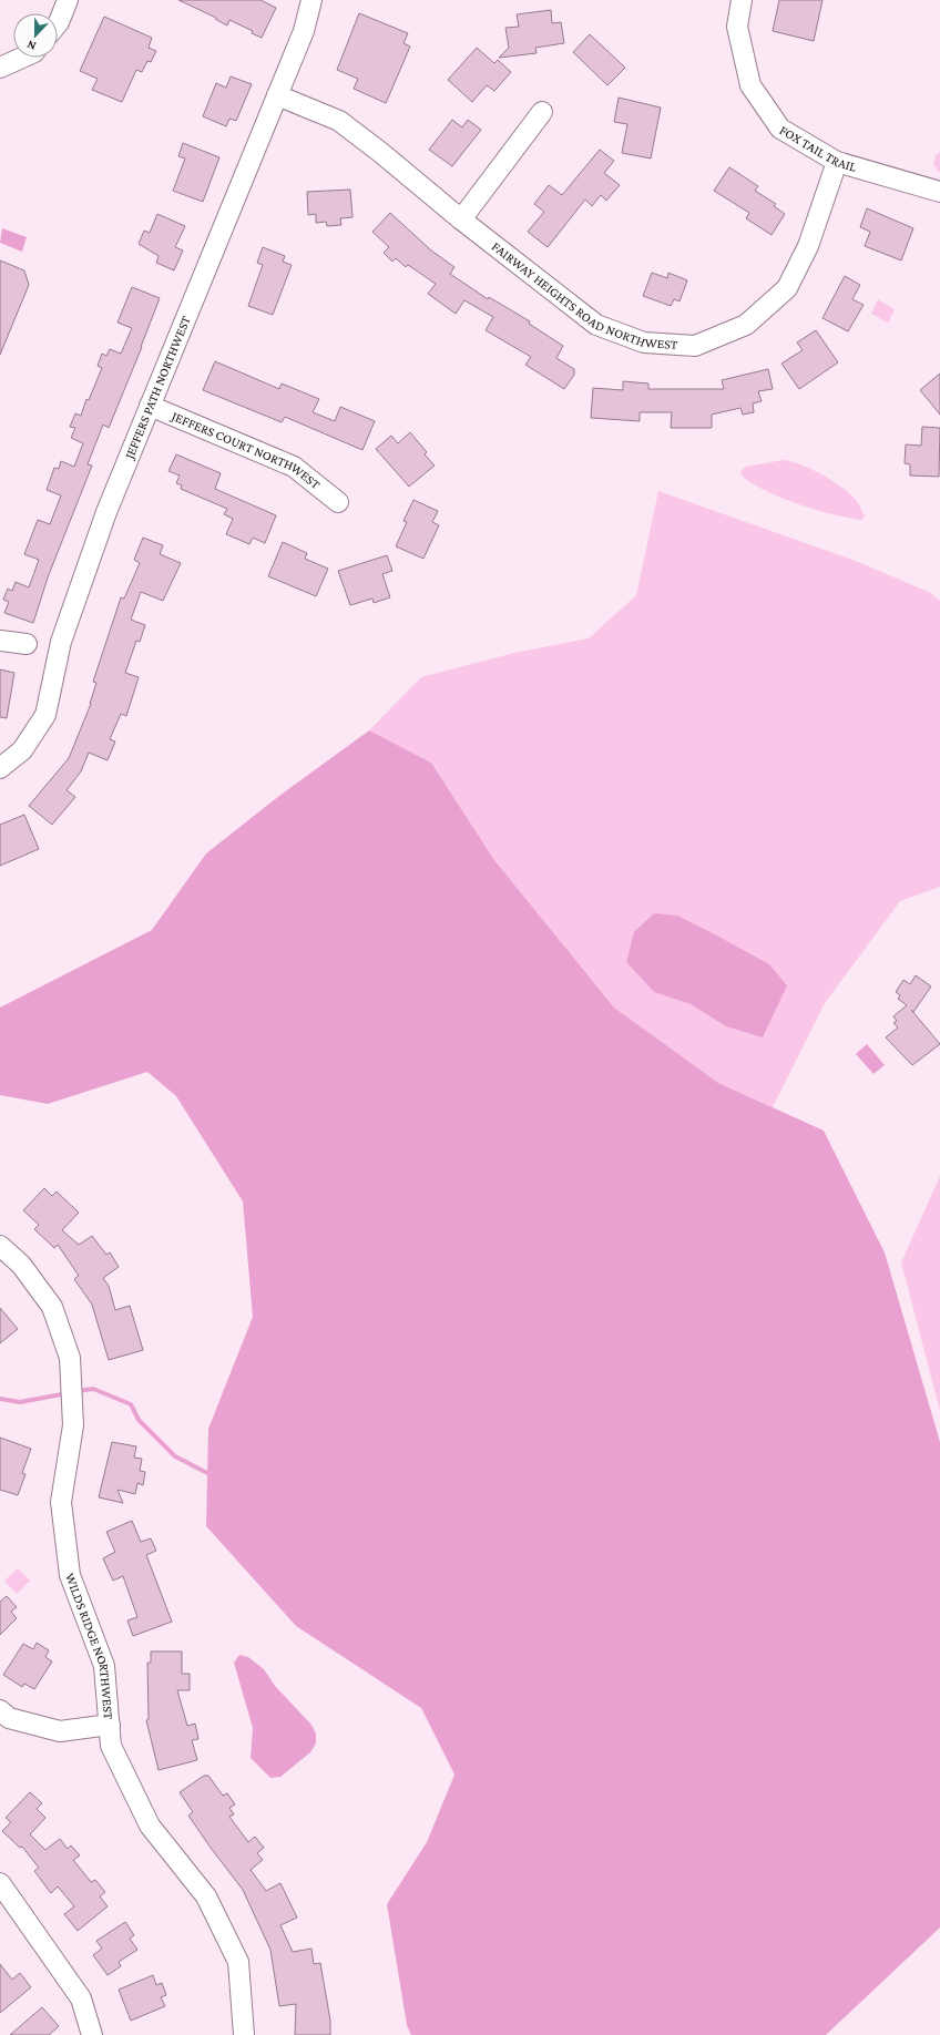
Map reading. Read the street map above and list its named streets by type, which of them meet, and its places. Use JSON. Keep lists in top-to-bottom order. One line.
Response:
{"streets":{"street":["FOX TAIL TRAIL","FAIRWAY HEIGHTS ROAD NORTHWEST","JEFFERS PATH NORTHWEST","JEFFERS COURT NORTHWEST","WILDS RIDGE NORTHWEST"]},"crossings":[["FOX TAIL TRAIL","FAIRWAY HEIGHTS ROAD NORTHWEST"],["FAIRWAY HEIGHTS ROAD NORTHWEST","JEFFERS PATH NORTHWEST"],["JEFFERS PATH NORTHWEST","JEFFERS COURT NORTHWEST"]],"north":"bottom"}
